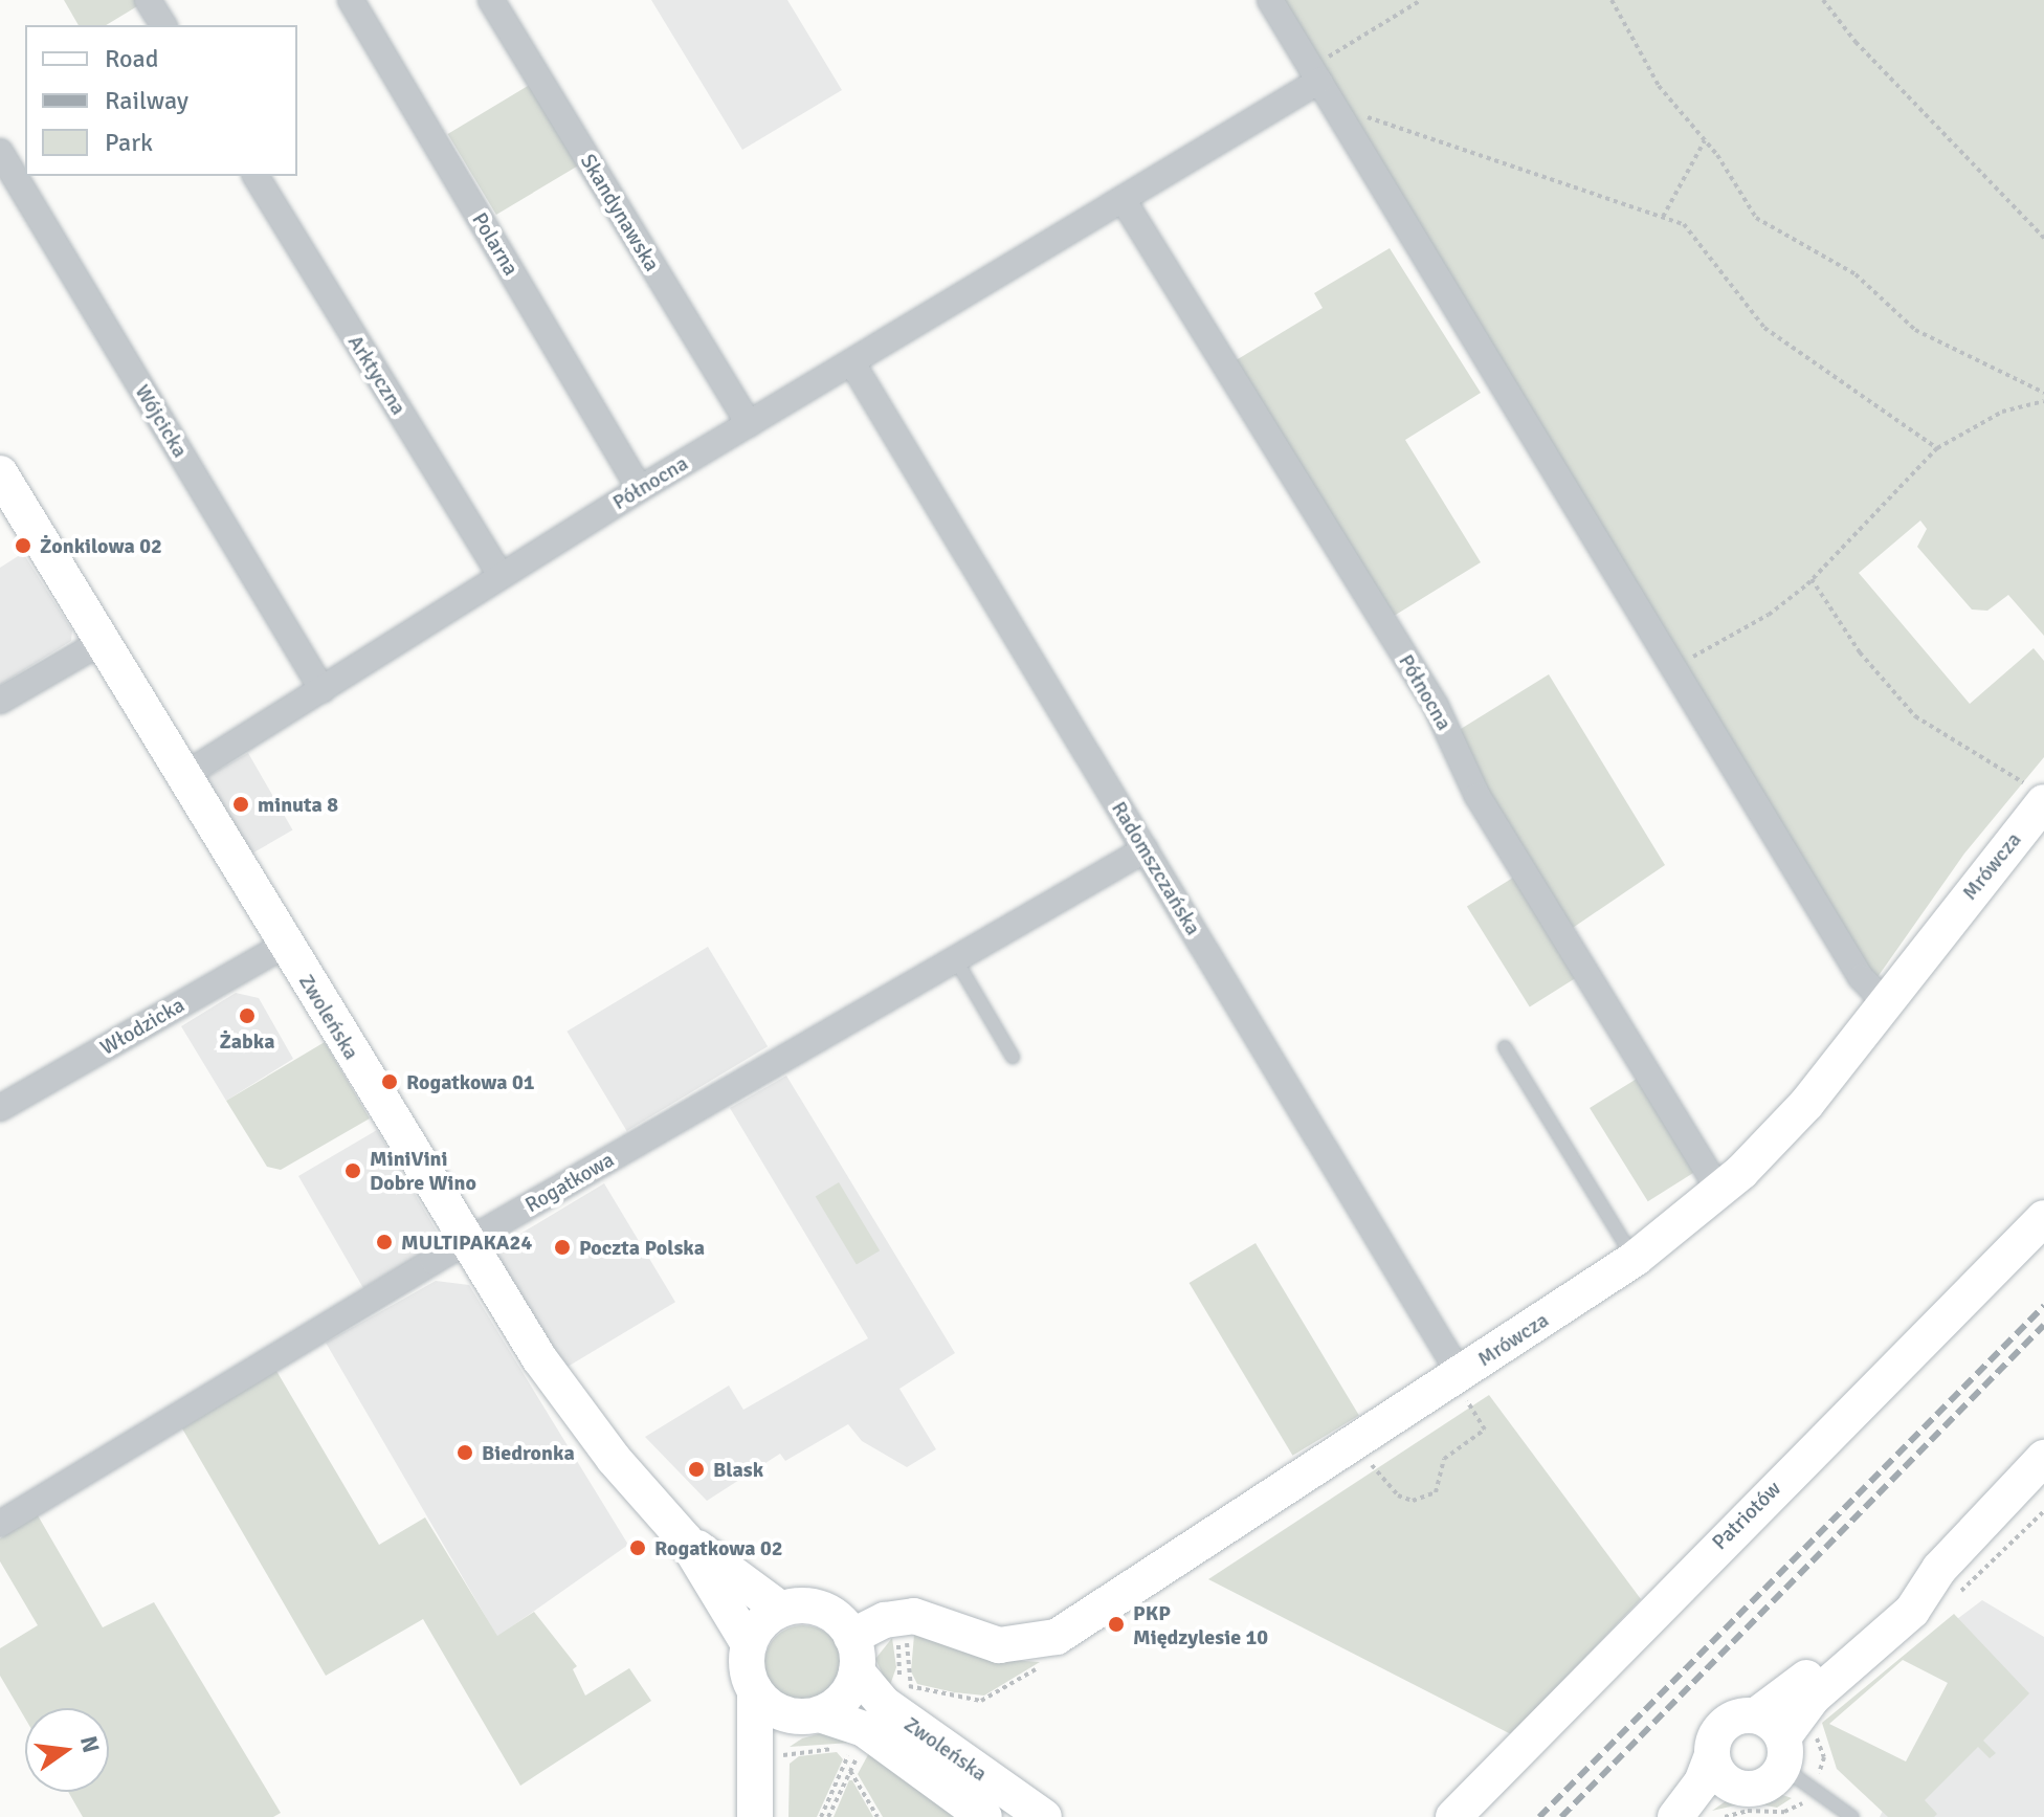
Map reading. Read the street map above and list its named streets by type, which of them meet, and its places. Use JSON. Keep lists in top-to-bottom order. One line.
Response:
{"streets":{"street":["Skandynawska","Polarna","Arktyczna","Wójcicka","Północna","Mrówcza","Radomszczańska","Zwoleńska","Włodzicka","Rogatkowa","Patriotów"]},"crossings":[["Skandynawska","Północna"],["Polarna","Północna"],["Arktyczna","Północna"],["Wójcicka","Północna"],["Północna","Mrówcza"],["Północna","Radomszczańska"],["Północna","Zwoleńska"],["Mrówcza","Radomszczańska"],["Mrówcza","Zwoleńska"],["Radomszczańska","Rogatkowa"],["Zwoleńska","Włodzicka"],["Zwoleńska","Rogatkowa"]],"places":["Żonkilowa 02","minuta 8","Żabka","Rogatkowa 01","MiniVini Dobre Wino","MULTIPAKA24","Poczta Polska","Biedronka","Blask","Rogatkowa 02","PKP Międzylesie 10"],"legend":["Road","Railway","Park"],"north":"right"}
